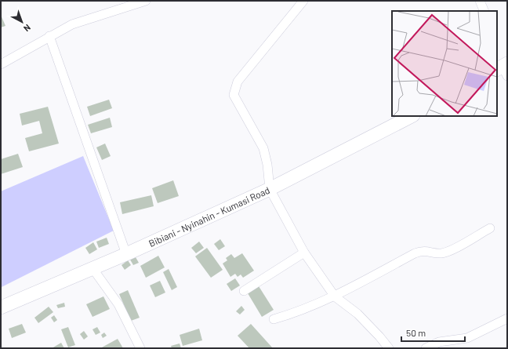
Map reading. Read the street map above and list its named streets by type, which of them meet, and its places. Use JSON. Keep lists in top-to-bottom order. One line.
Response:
{"streets":{"main road":["Bibiani - Nyinahin - Kumasi Road"]},"scale_bar":"50 m","north":"bottom right"}
